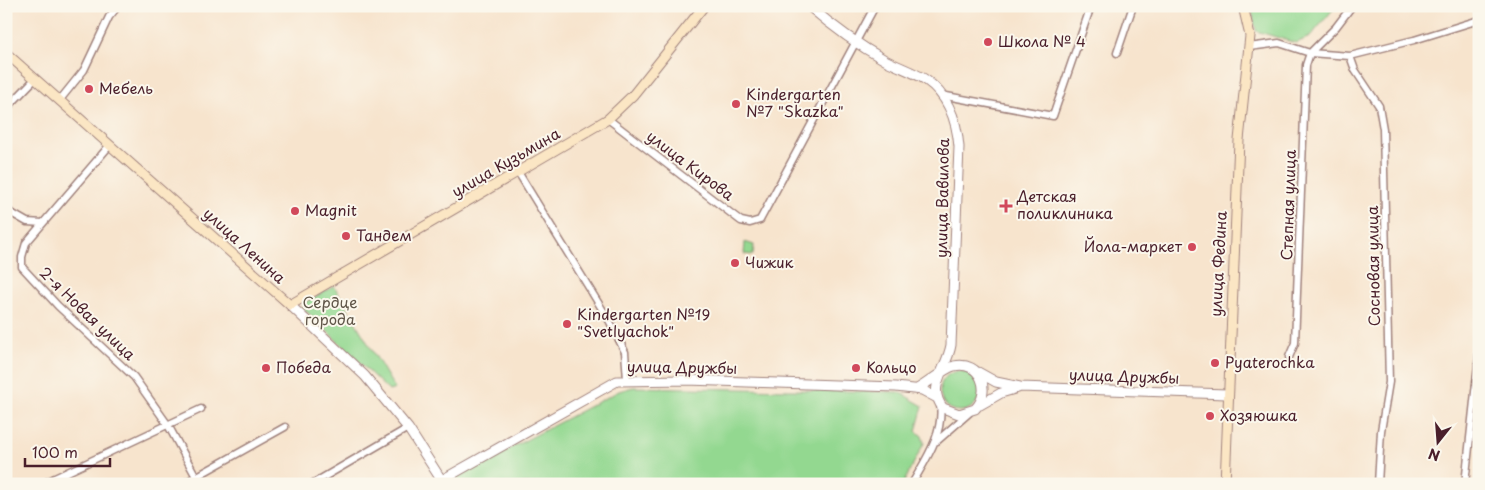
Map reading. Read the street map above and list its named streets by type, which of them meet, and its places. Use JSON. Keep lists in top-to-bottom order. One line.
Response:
{"streets":{"main road":["улица Кузьмина","улица Ленина","улица Федина"],"street":["улица Кирова","улица Вавилова","Степная улица","Сосновая улица","2-я Новая улица","улица Дружбы"]},"crossings":[["улица Кузьмина","улица Кирова"],["улица Кузьмина","улица Ленина"],["улица Кирова","улица Вавилова"],["улица Ленина","2-я Новая улица"],["улица Ленина","улица Дружбы"],["улица Федина","улица Дружбы"]],"parks":["Сердце города"],"places":{"other":["Школа № 4","Мебель","Kindergarten №7 \"Skazka\"","Magnit","Тандем","Йола-маркет","Чижик","Kindergarten №19 \"Svetlyachok\"","Pyaterochka","Победа","Кольцо","Хозяюшка"],"health":["Детская поликлиника"]},"scale_bar":"100 m","north":"bottom"}
